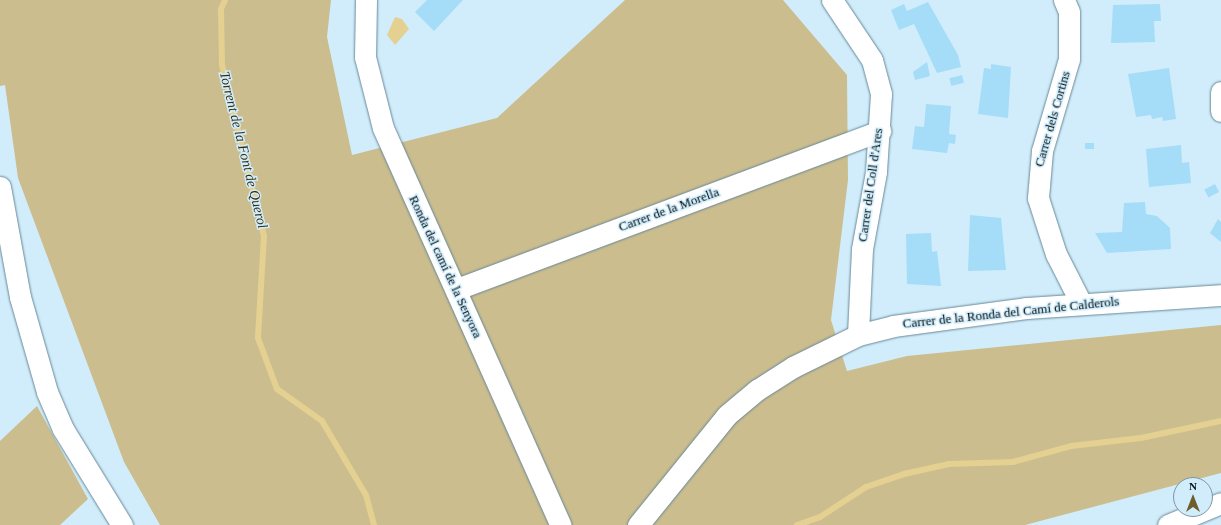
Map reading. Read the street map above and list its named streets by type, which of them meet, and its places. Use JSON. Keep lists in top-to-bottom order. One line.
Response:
{"streets":{"street":["Carrer dels Cortins","Carrer del Coll d'Ares","Carrer de la Morella","Ronda del camí de la Senyora","Carrer de la Ronda del Camí de Calderols"]},"crossings":[["Carrer dels Cortins","Carrer de la Ronda del Camí de Calderols"],["Carrer del Coll d'Ares","Carrer de la Morella"],["Carrer del Coll d'Ares","Carrer de la Ronda del Camí de Calderols"],["Carrer de la Morella","Ronda del camí de la Senyora"]],"water":["Torrent de la Font de Querol"],"north":"top"}
